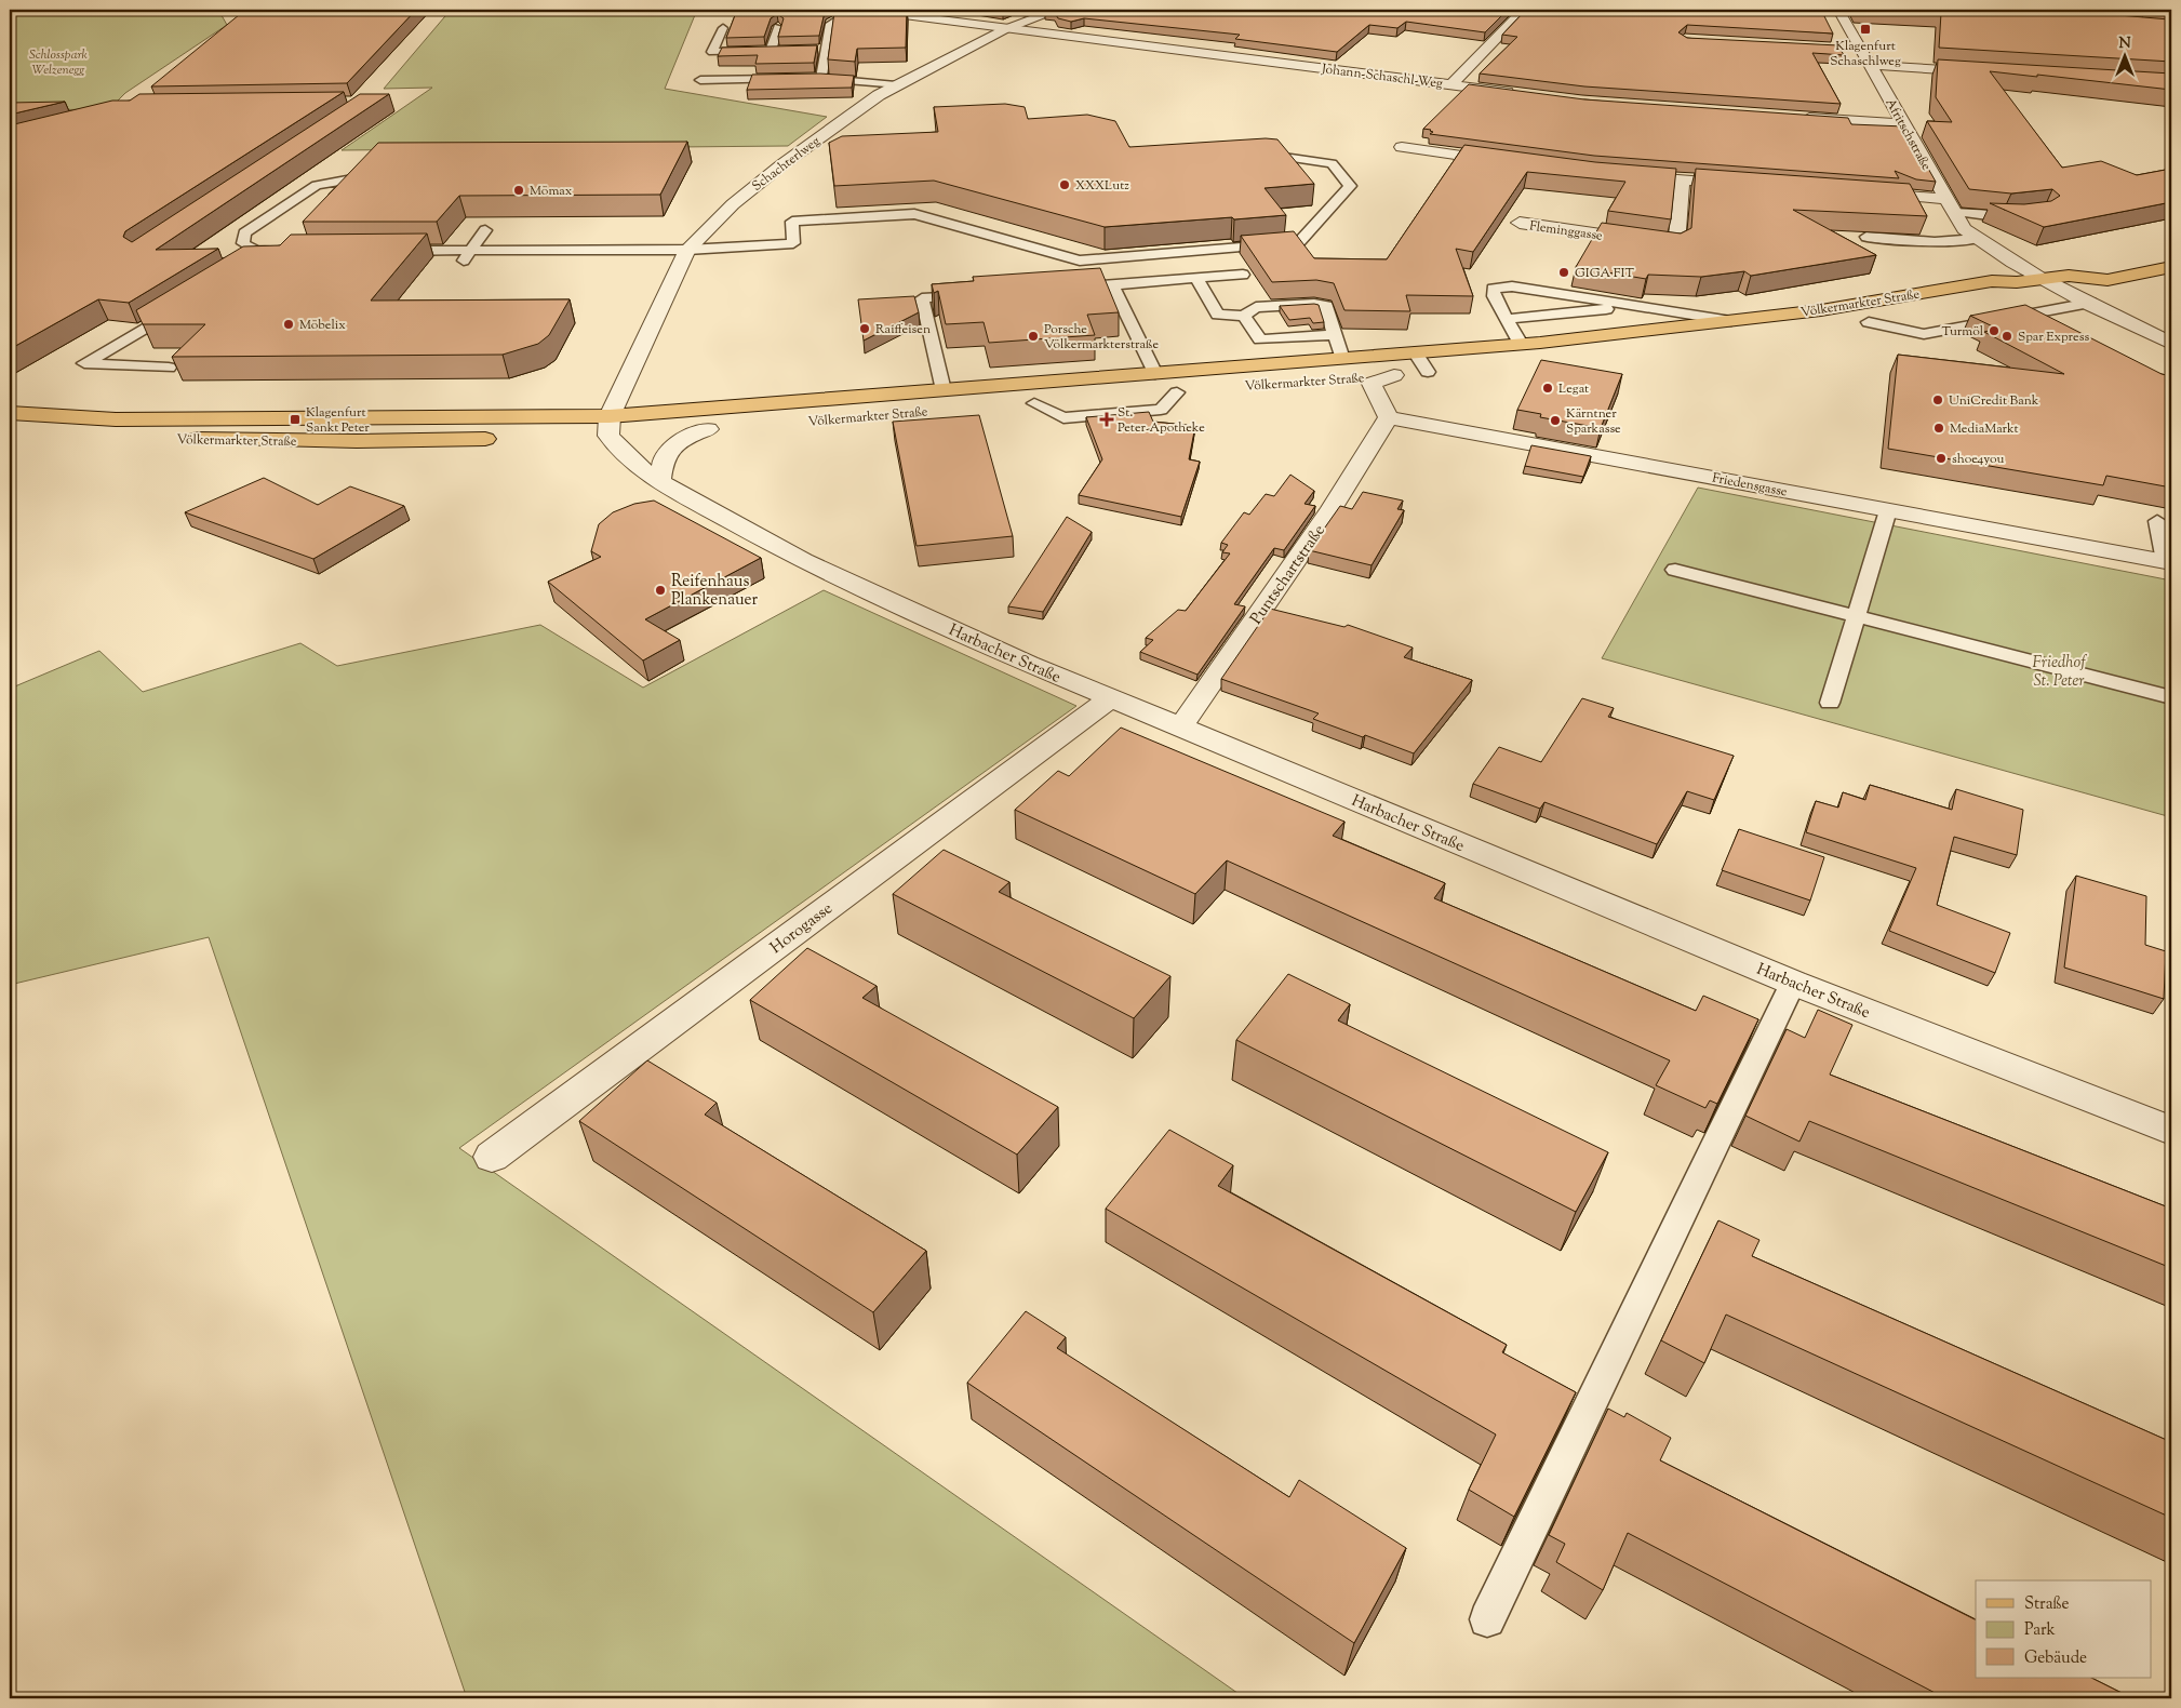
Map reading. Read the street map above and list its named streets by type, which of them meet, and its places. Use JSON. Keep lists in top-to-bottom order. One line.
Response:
{"streets":{"main road":["Völkermarkter Straße"],"street":["Johann-Schaschl-Weg","Afritschstraße","Schachterlweg","Fleminggasse","Friedensgasse","Puntschartstraße","Harbacher Straße","Horogasse"]},"crossings":[["Johann-Schaschl-Weg","Schachterlweg"],["Afritschstraße","Völkermarkter Straße"],["Schachterlweg","Völkermarkter Straße"],["Schachterlweg","Harbacher Straße"],["Völkermarkter Straße","Harbacher Straße"],["Friedensgasse","Puntschartstraße"],["Puntschartstraße","Harbacher Straße"],["Harbacher Straße","Horogasse"]],"parks":["Schlosspark Welzenegg","Friedhof St. Peter"],"places":{"transit":["Klagenfurt Schaschlweg","Klagenfurt Sankt Peter"],"other":["XXXLutz","Mömax","GIGA FIT","Möbelix","Raiffeisen","Turmöl","Porsche Völkermarkterstraße","Spar Express","Legat","UniCredit Bank","Kärntner Sparkasse","MediaMarkt","shoe4you","Reifenhaus Plankenauer"],"health":["St. Peter-Apotheke"]},"legend":["Straße","Park","Gebäude"],"north":"top"}
